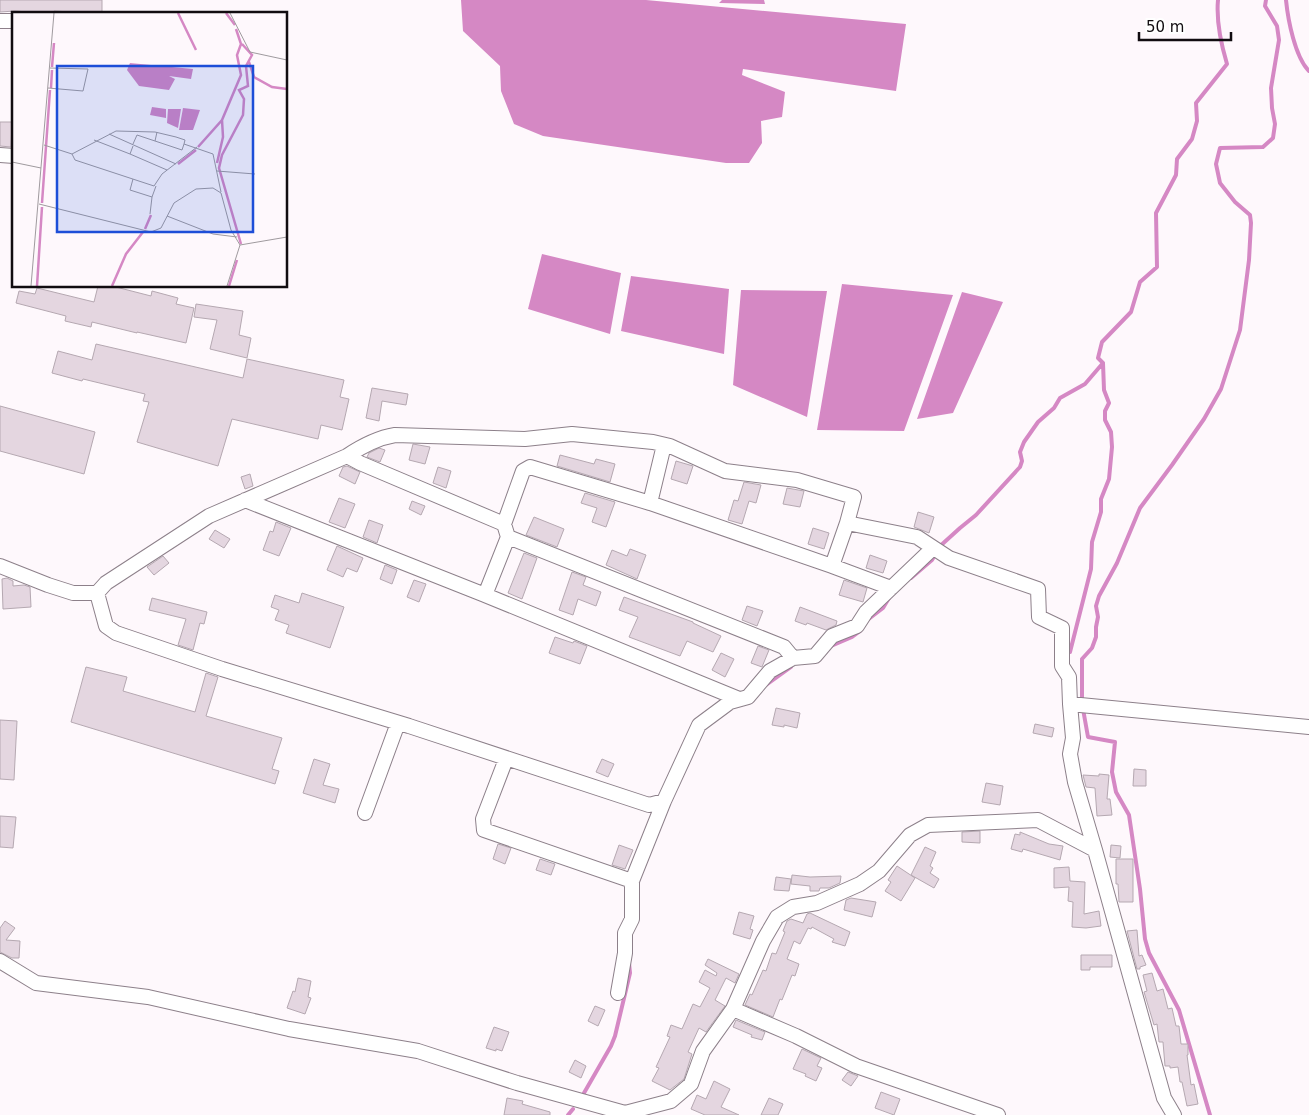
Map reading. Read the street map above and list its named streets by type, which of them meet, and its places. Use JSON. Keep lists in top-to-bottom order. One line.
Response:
{"scale_bar":"50 m"}
